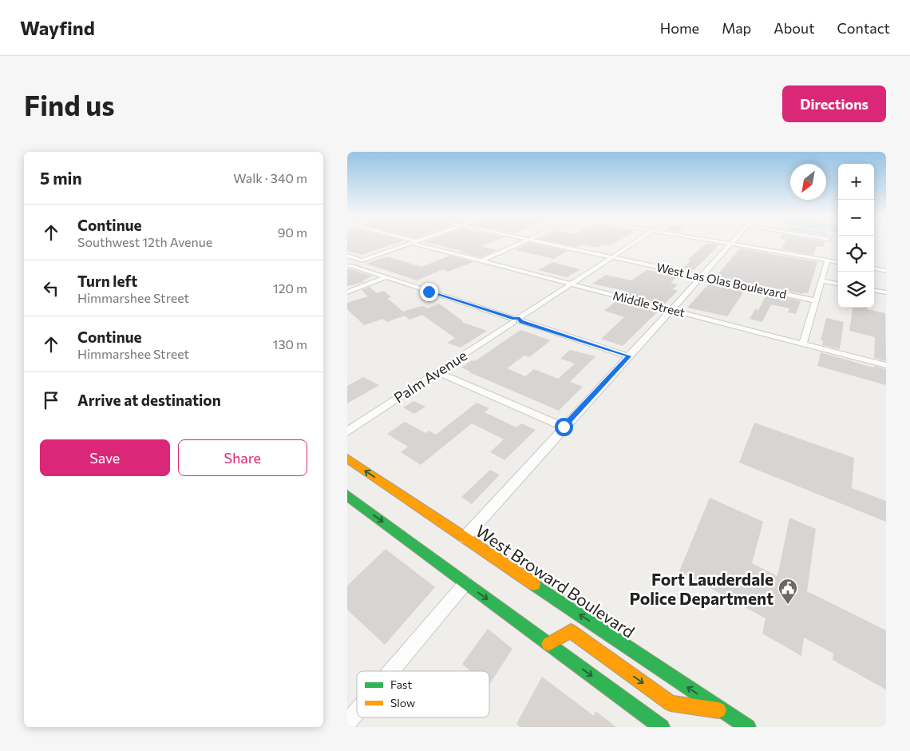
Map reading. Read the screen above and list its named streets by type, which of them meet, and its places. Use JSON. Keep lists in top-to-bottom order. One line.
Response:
{"streets":{"main road":["West Broward Boulevard"],"street":["West Las Olas Boulevard","Middle Street","Palm Avenue"]},"crossings":[["West Las Olas Boulevard","Palm Avenue"],["Middle Street","Palm Avenue"]],"places":{"public building":["Fort Lauderdale Police Department"]},"legend":["Fast","Slow"],"north":"bottom left","page":{"header":"Wayfind","nav":["Home","Map","About","Contact"],"buttons":["Directions",["Save","Share"]],"title":"Find us","heading":["5 min","Walk · 340 m"],"map_buttons":["+","−"],"list":[["Continue","Southwest 12th Avenue","90 m"],["Turn left","Himmarshee Street","120 m"],["Continue","Himmarshee Street","130 m"],"Arrive at destination"]}}
